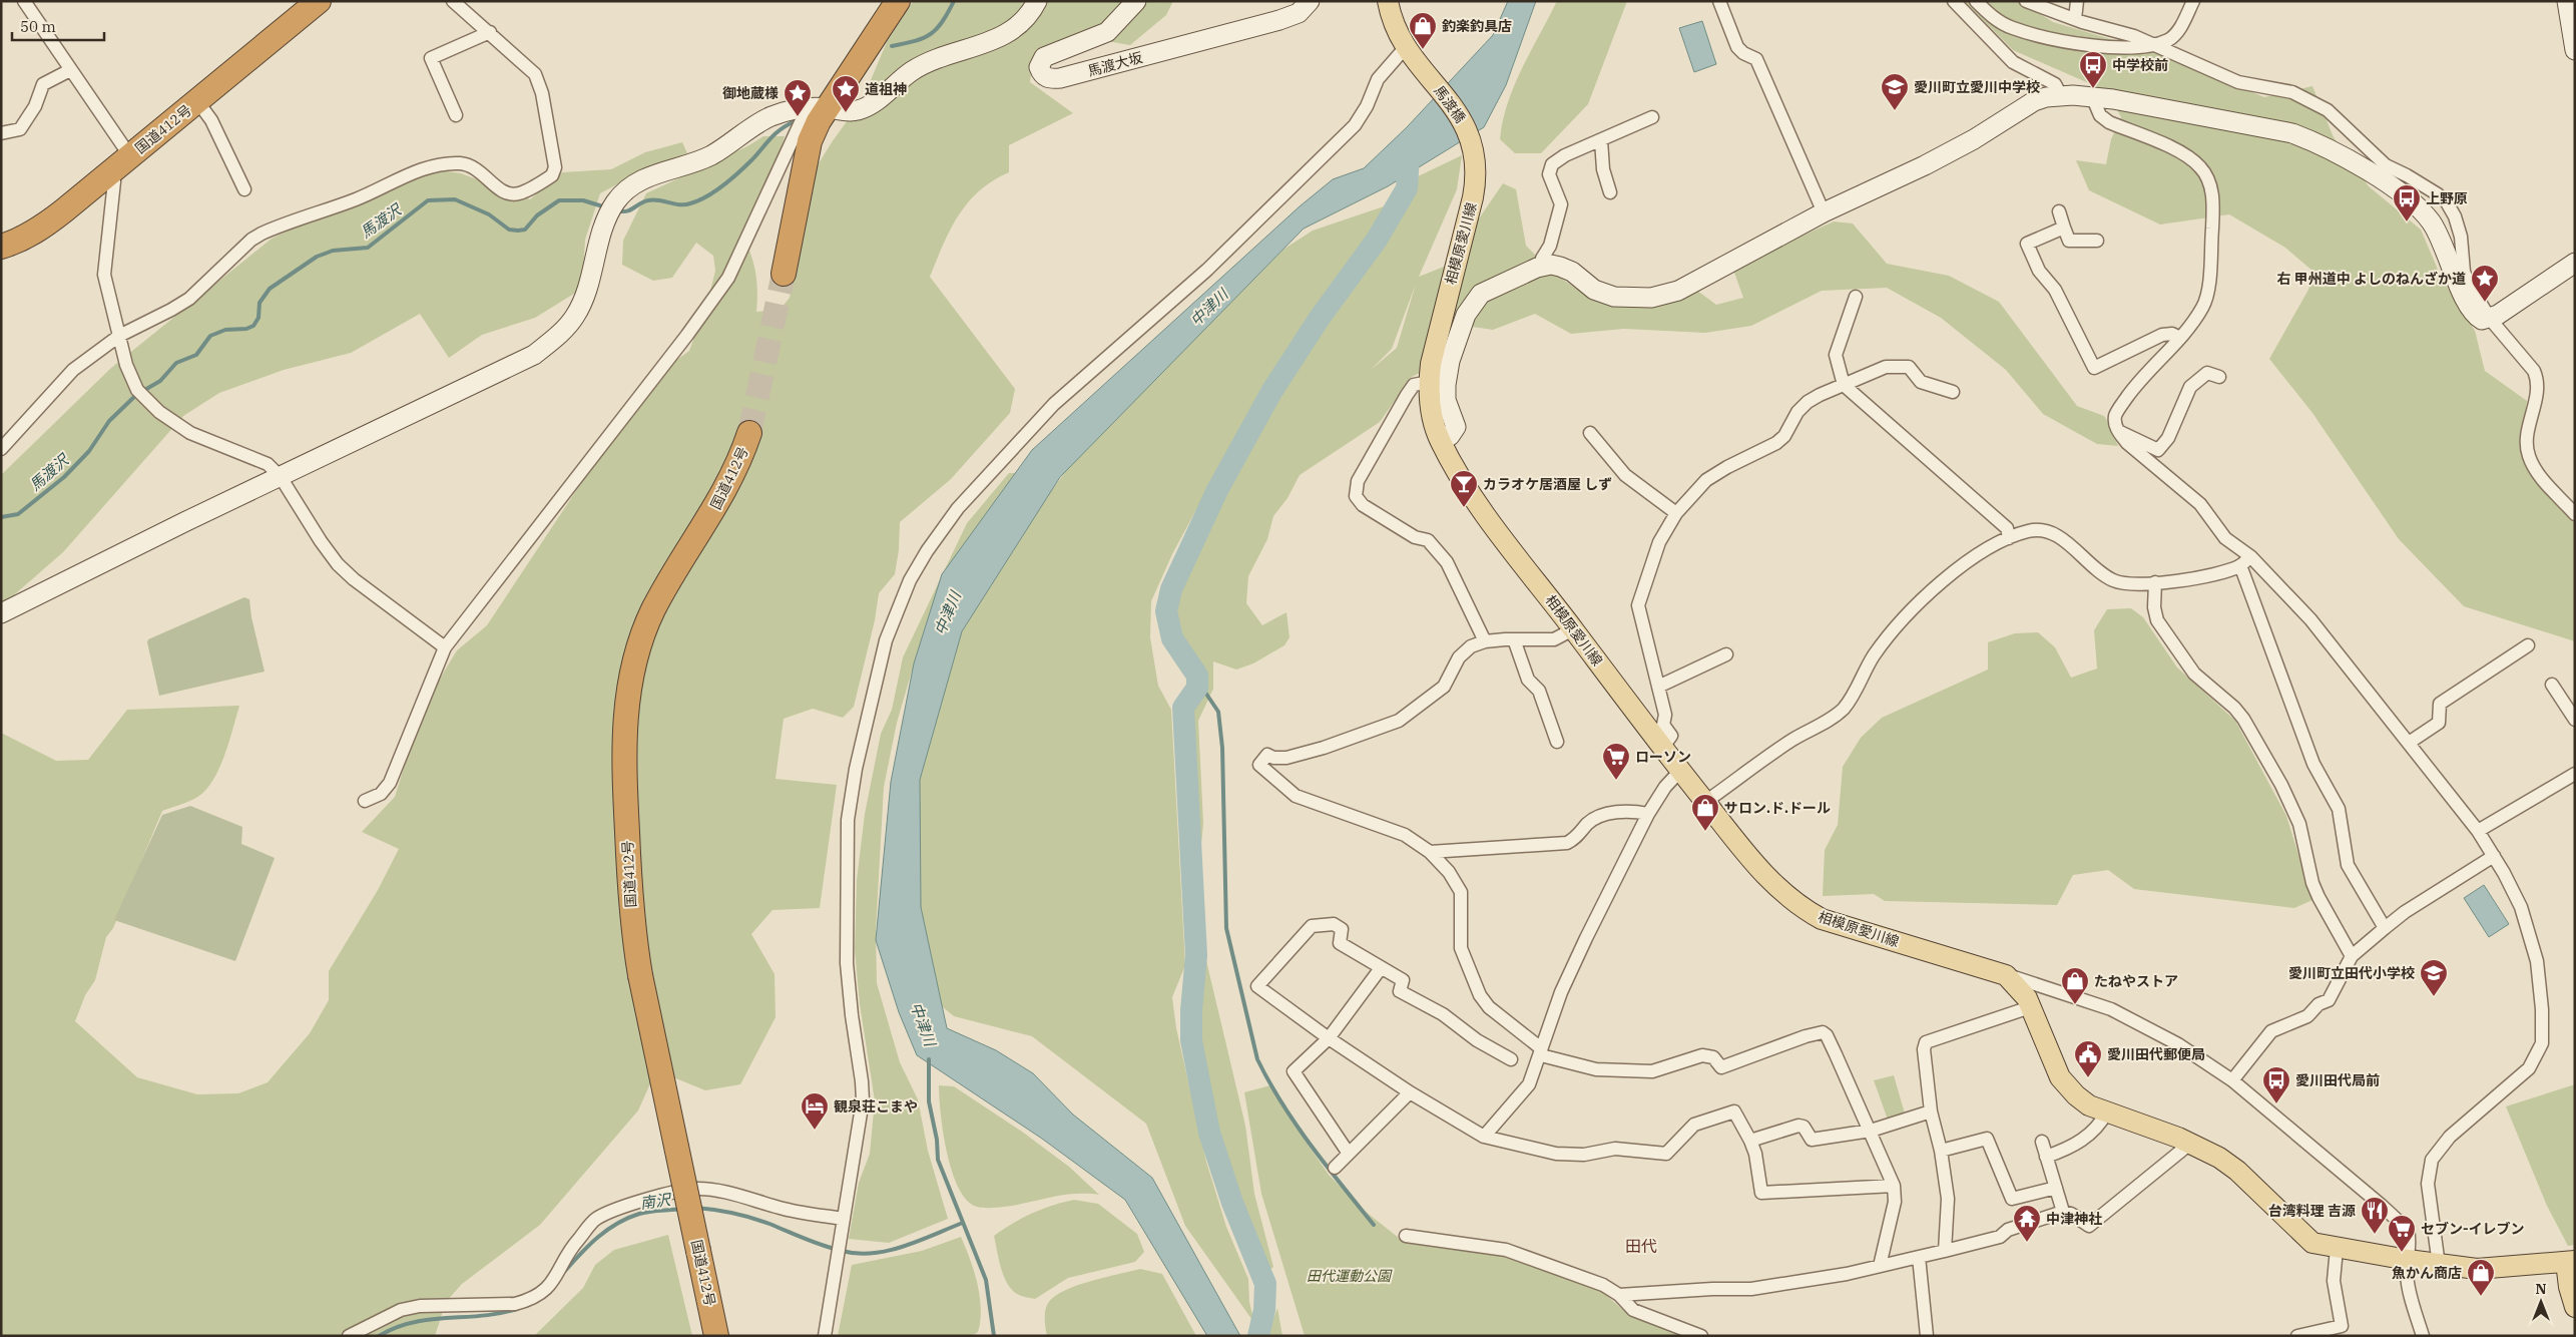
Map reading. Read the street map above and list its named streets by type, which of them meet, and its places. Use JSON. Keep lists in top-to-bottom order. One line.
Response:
{"streets":{"highway":["国道412号"],"main road":["馬渡橋","相模原愛川線"],"street":["馬渡大坂"]},"crossings":[["馬渡橋","相模原愛川線"]],"districts":["田代"],"water":["馬渡沢","中津川","南沢"],"parks":["田代運動公園"],"places":{"shop":["釣楽釣具店","サロン.ド.ドール","たねやストア","魚かん商店"],"bus stop":["中学校前","上野原","愛川田代局前"],"school or university":["愛川町立愛川中学校","愛川町立田代小学校"],"place":["道祖神","御地蔵様","右 甲州道中 よしのねんざか道"],"bar":["カラオケ居酒屋 しず"],"supermarket":["ローソン","セブン-イレブン"],"public building":["愛川田代郵便局"],"hotel":["観泉荘こまや"],"restaurant":["台湾料理 吉源"],"temple":["中津神社"]},"scale_bar":"50 m","north":"top"}
